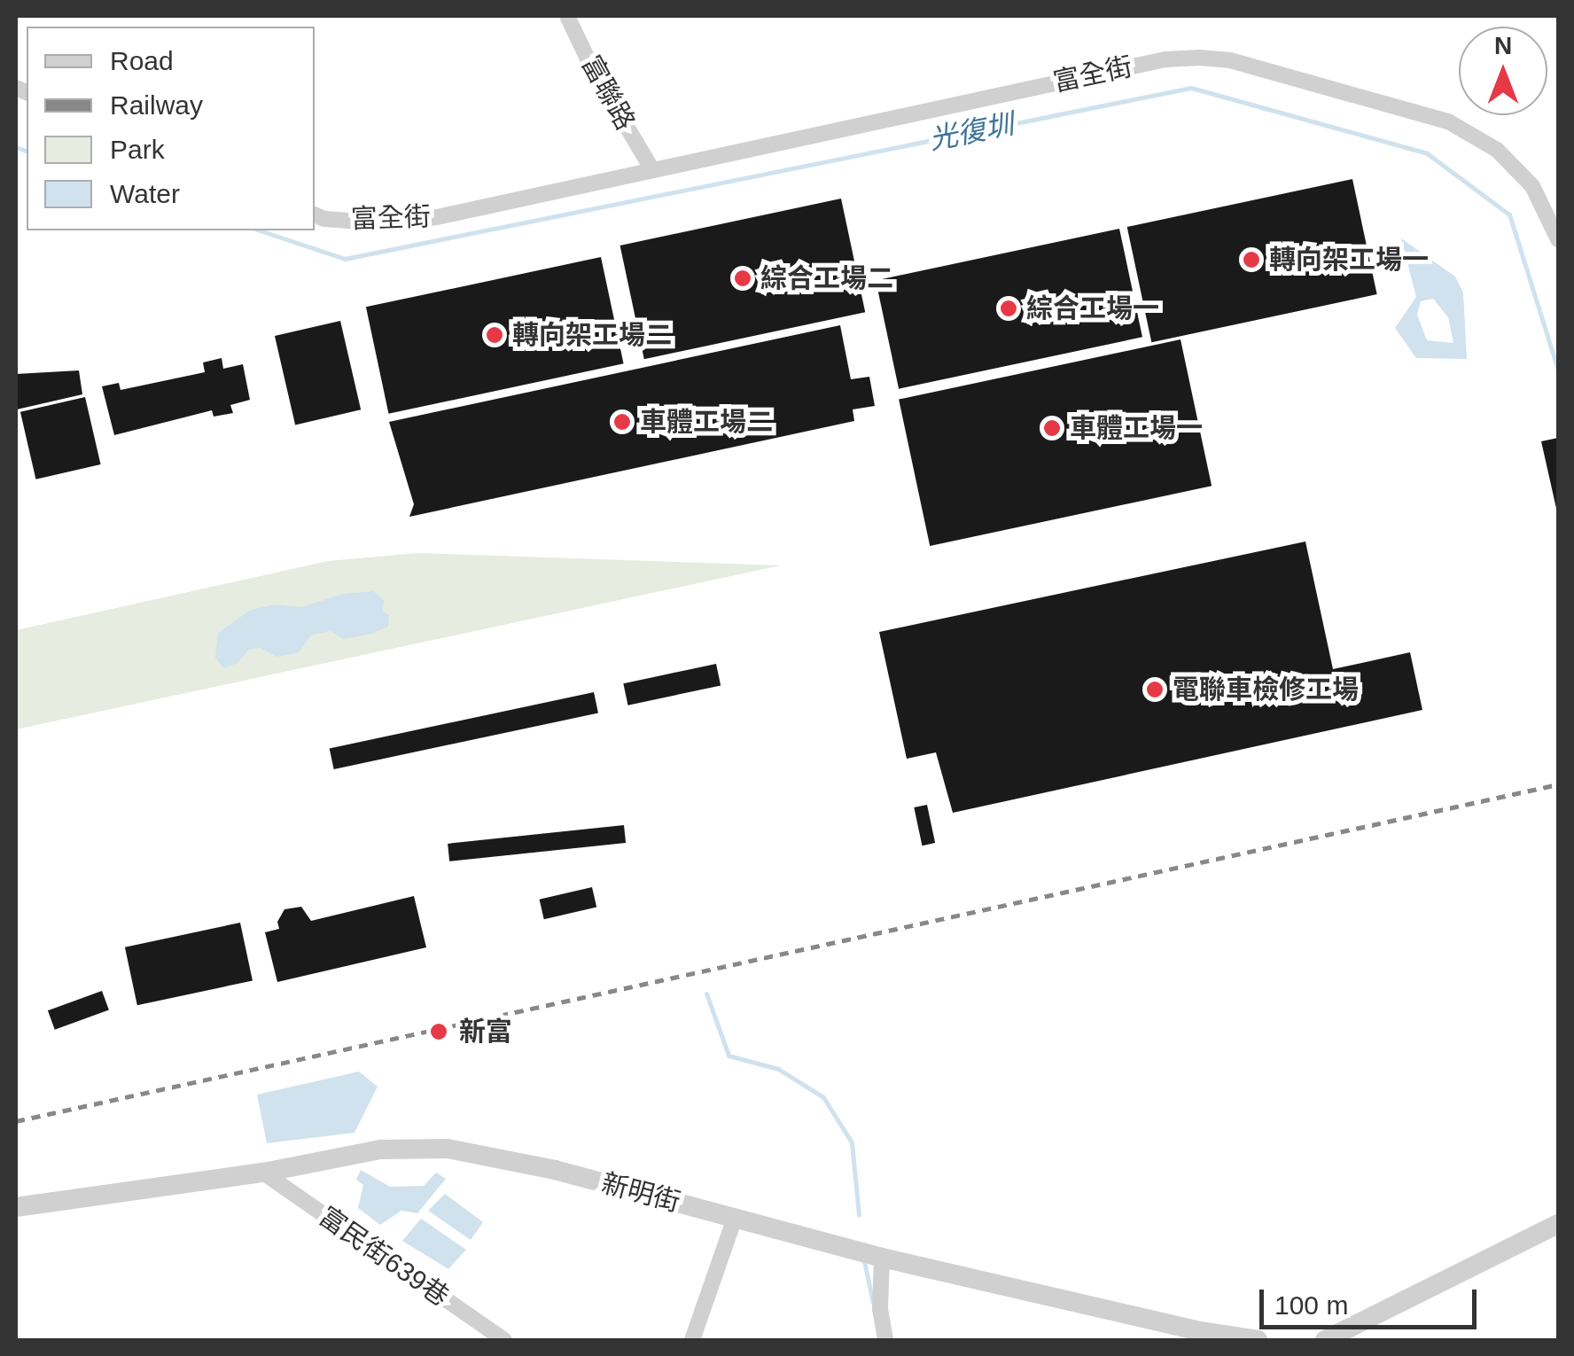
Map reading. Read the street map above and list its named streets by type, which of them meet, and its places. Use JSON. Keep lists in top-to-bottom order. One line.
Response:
{"streets":{"street":["富全街","富聯路","新明街","富民街639巷"]},"crossings":[["富全街","富聯路"],["新明街","富民街639巷"]],"water":["光復圳"],"places":["轉向架工場一","綜合工場二","綜合工場一","轉向架工場二","車體工場二","車體工場一","電聯車檢修工場","新富"],"legend":["Road","Railway","Park","Water"],"scale_bar":"100 m","north":"top"}
